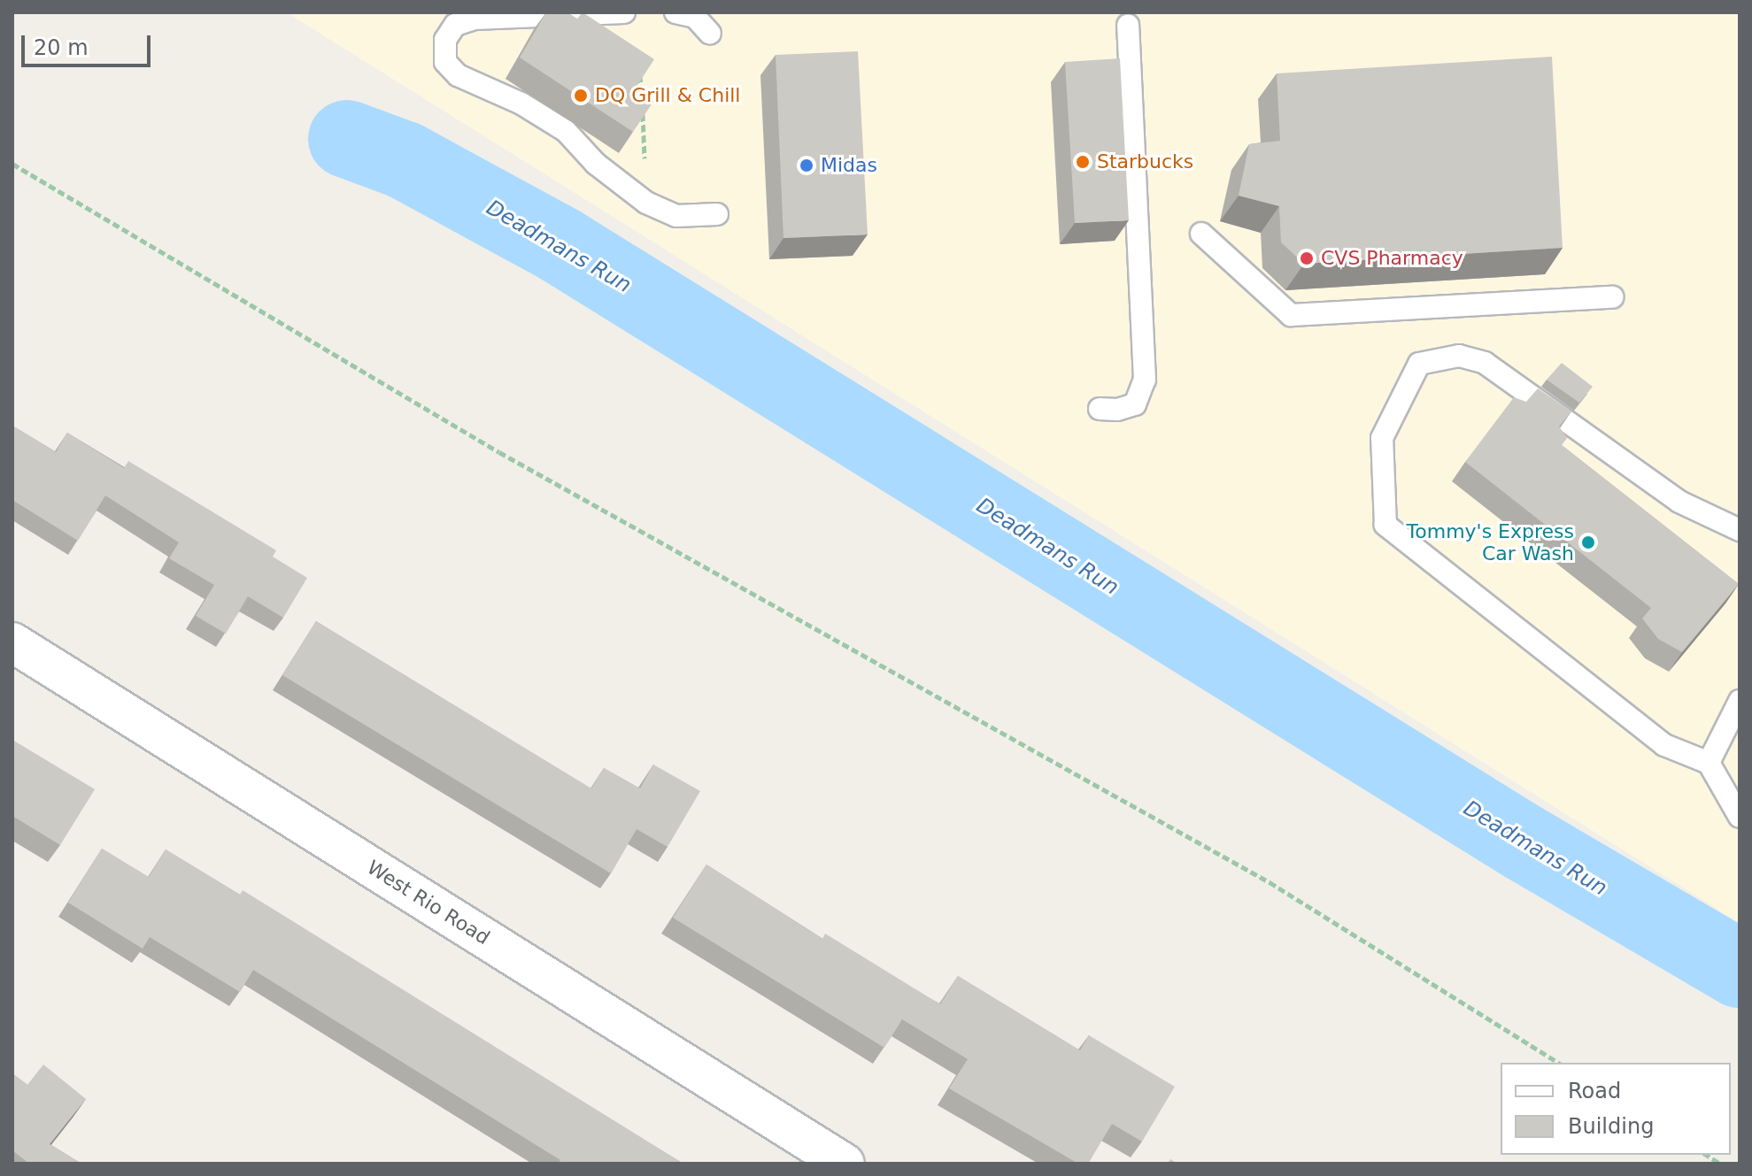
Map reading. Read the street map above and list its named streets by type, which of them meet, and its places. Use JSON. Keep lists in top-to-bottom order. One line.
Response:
{"streets":{"street":["West Rio Road"]},"water":["Deadmans Run"],"places":["DQ Grill & Chill","Starbucks","Midas","CVS Pharmacy","Tommy's Express Car Wash"],"legend":["Road","Building"],"scale_bar":"20 m"}
